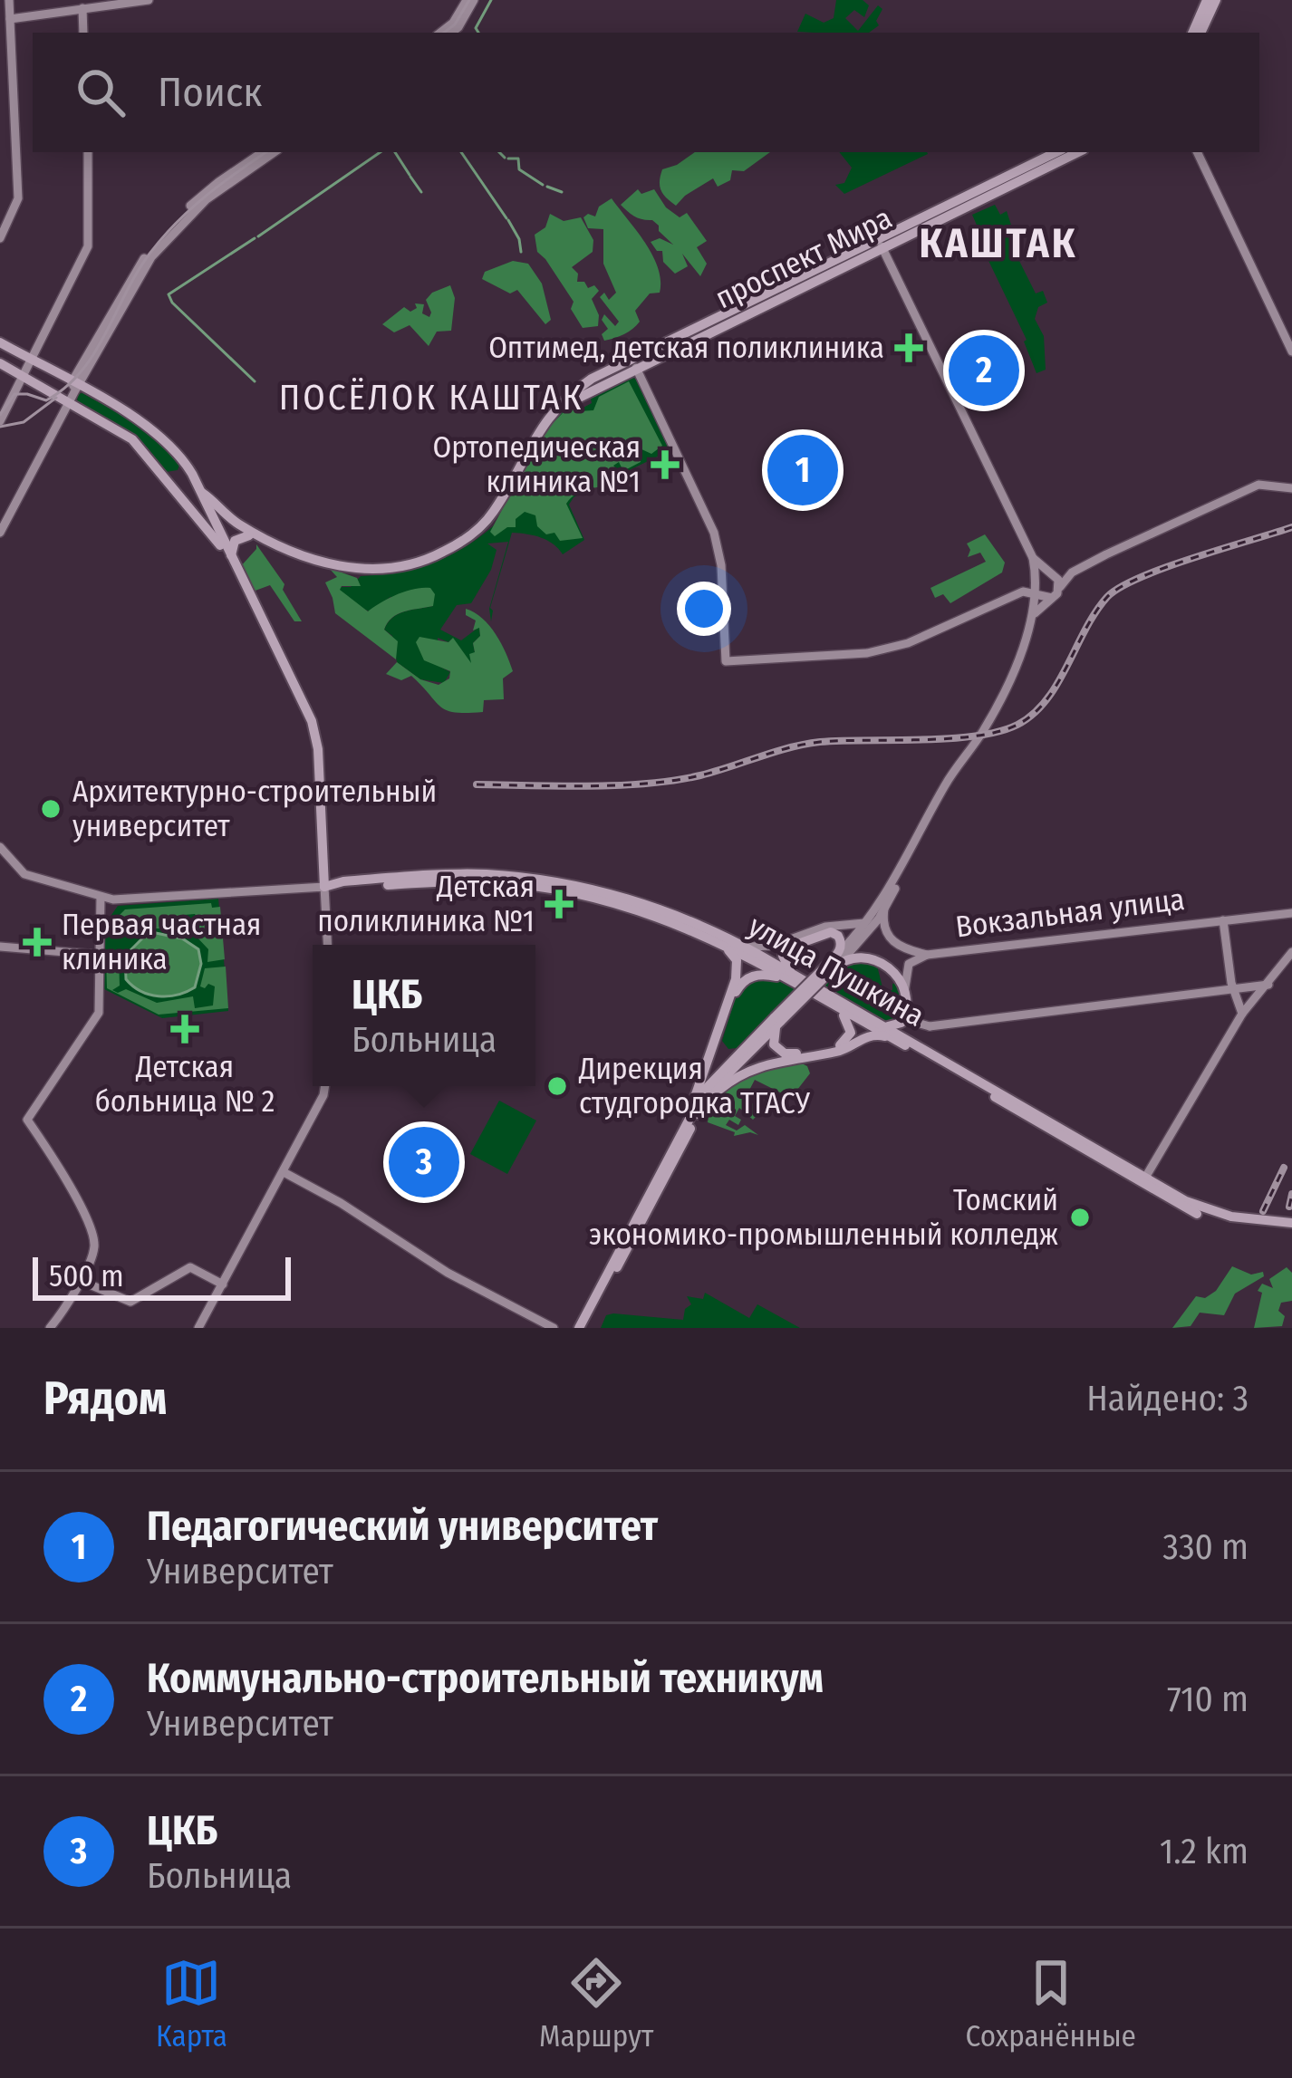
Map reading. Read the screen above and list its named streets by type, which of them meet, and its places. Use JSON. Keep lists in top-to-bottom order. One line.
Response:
{"streets":{"main road":["проспект Мира","Вокзальная улица","улица Пушкина"]},"districts":["КАШТАК","ПОСЁЛОК КАШТАК"],"places":{"health":["Оптимед, детская поликлиника","Ортопедическая клиника №1","Детская поликлиника №1","Первая частная клиника","Детская больница № 2"],"other":["Архитектурно-строительный университет","Дирекция студгородка ТГАСУ","Томский экономико-промышленный колледж"]},"scale_bar":"500 m","page":{"search":"Поиск","pins":["2","1","3"],"popup":["ЦКБ","Больница"],"scale":"500 m","heading":["Рядом","Найдено: 3"],"list":[{"mark":"1","name":"Педагогический университет","note":"Университет","value":"330 m"},{"mark":"2","name":"Коммунально-строительный техникум","note":"Университет","value":"710 m"},{"mark":"3","name":"ЦКБ","note":"Больница","value":"1.2 km"}],"nav":["Карта","Маршрут","Сохранённые"]}}
